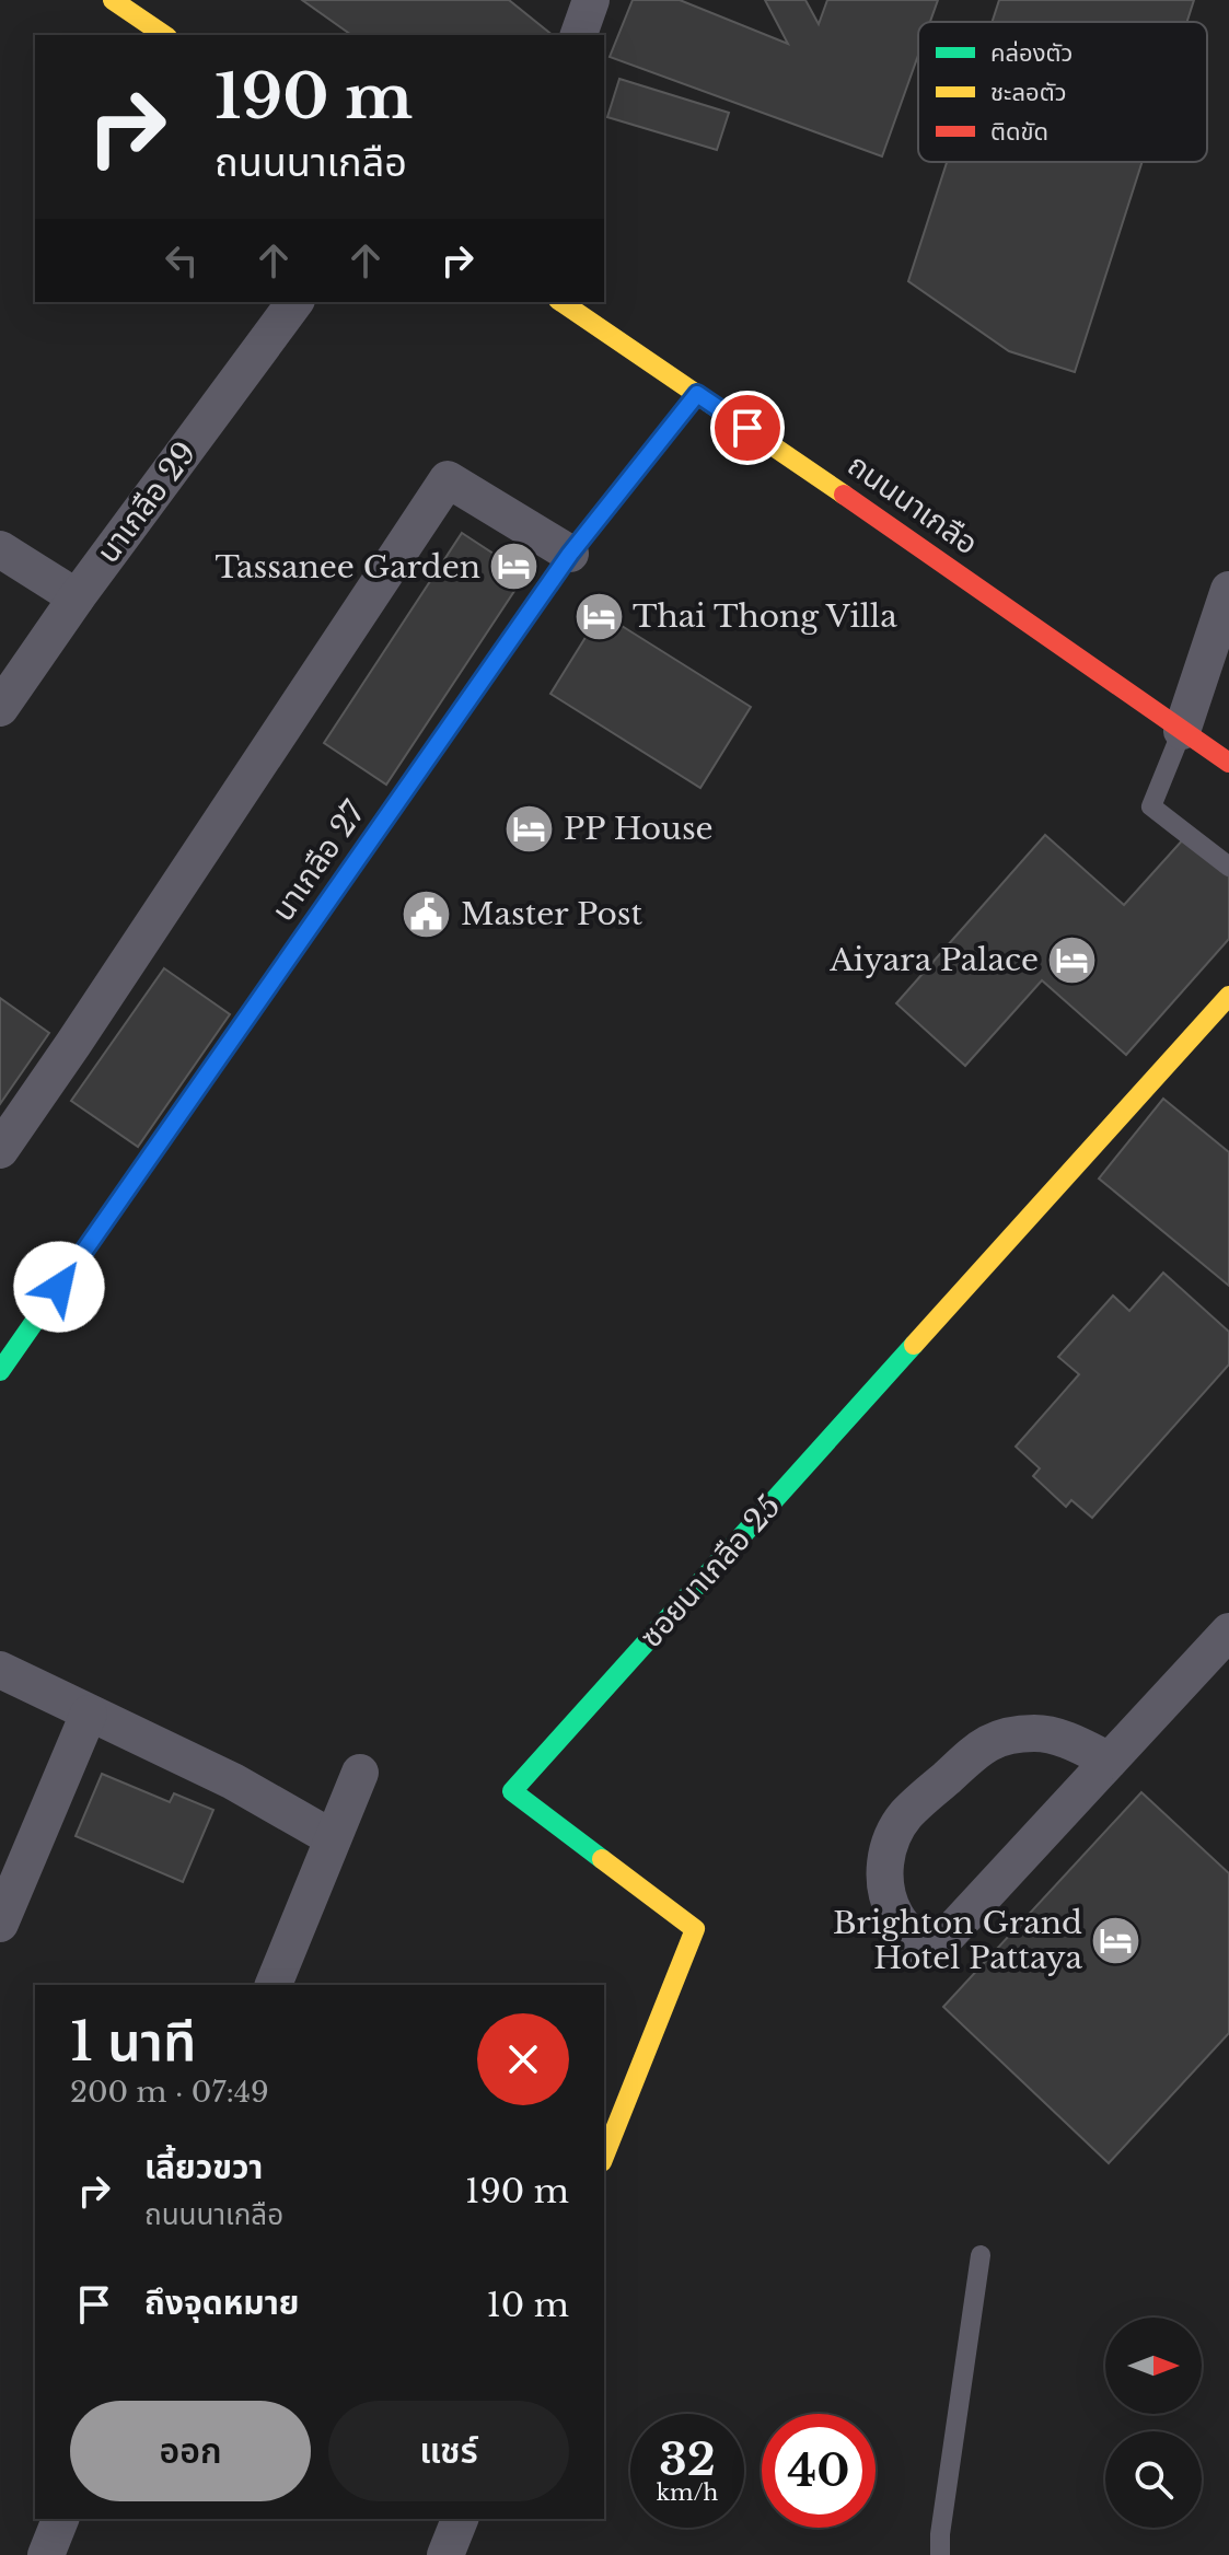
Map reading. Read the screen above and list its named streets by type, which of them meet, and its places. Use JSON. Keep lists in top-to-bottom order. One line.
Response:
{"streets":{"street":["นาเกลือ 29","ถนนนาเกลือ","นาเกลือ 27","ซอยนาเกลือ 25"]},"crossings":[["ถนนนาเกลือ","นาเกลือ 27"]],"places":{"hotel":["Tassanee Garden","Thai Thong Villa","PP House","Aiyara Palace","Brighton Grand Hotel Pattaya"],"public building":["Master Post"]},"legend":["คล่องตัว","ชะลอตัว","ติดขัด"],"north":"right","page":{"turn":["190 m","ถนนนาเกลือ"],"heading":["1 นาที","200 m · 07:49"],"list":[{"name":"เลี้ยวขวา","note":"ถนนนาเกลือ","value":"190 m"},{"name":"ถึงจุดหมาย","value":"10 m"}],"buttons":["ออก","แชร์"],"speed":"32 km/h","limit":"40"}}
